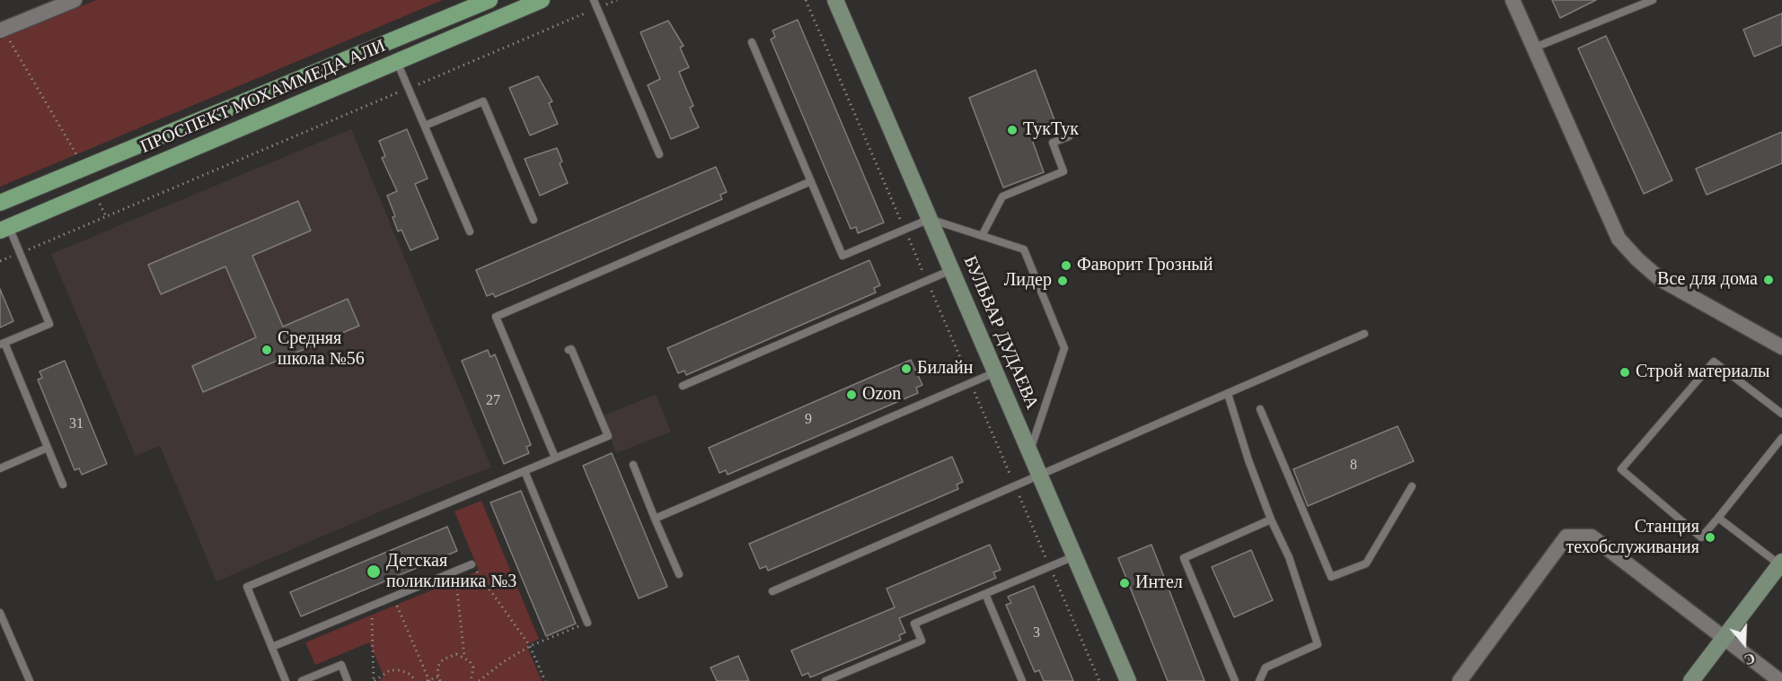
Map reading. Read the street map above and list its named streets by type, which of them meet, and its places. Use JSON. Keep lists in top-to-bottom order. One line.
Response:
{"streets":{"main road":["ПРОСПЕКТ МОХАММЕДА АЛИ","БУЛЬВАР ДУДАЕВА"]},"places":["ТукТук","Фаворит Грозный","Все для дома","Лидер","Средняя школа №56","Билайн","Строй материалы","Ozon","Станция техобслуживания","Детская поликлиника №3","Интел"],"house_numbers":["27","9","31","8","3"],"north":"bottom"}
